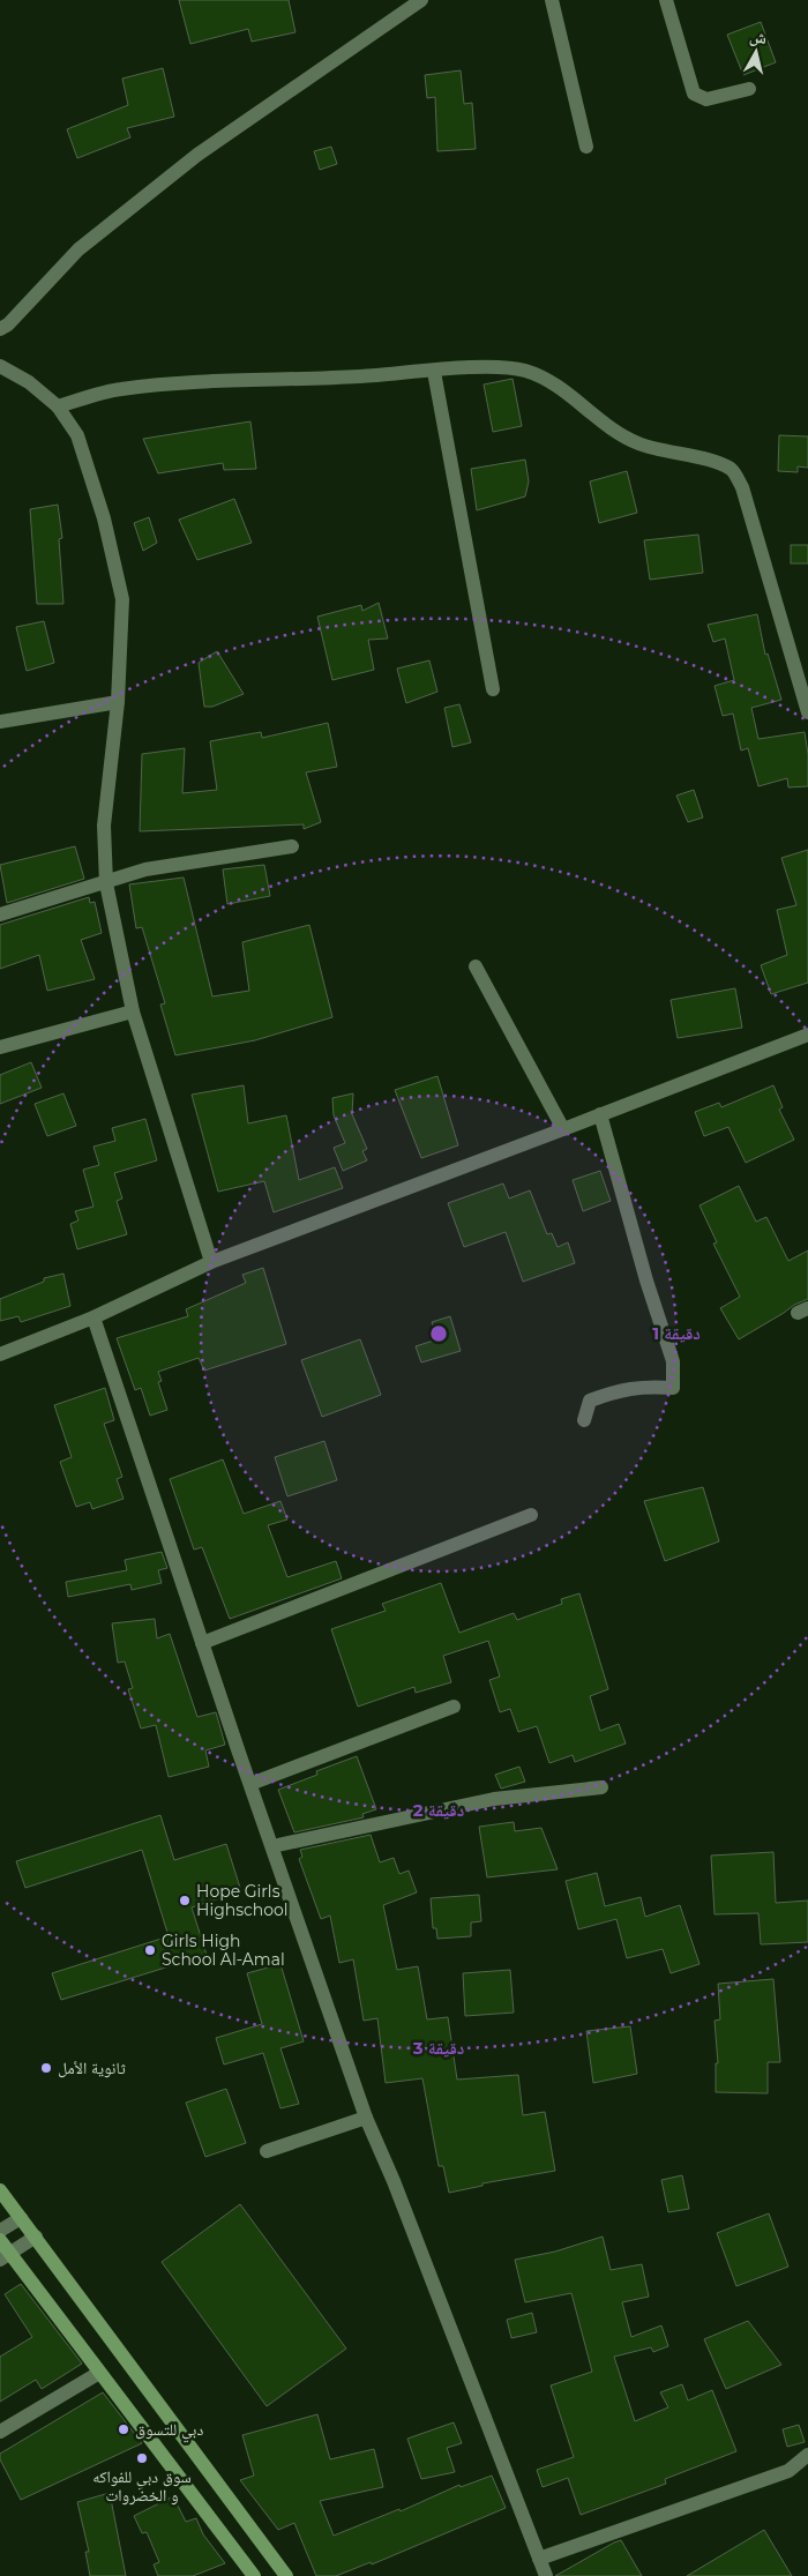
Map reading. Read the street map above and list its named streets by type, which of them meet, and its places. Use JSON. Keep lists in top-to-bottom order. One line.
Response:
{"places":["Hope Girls Highschool","Girls High School Al-Amal","ثانوية الأمل","دبي للتسوق","سوق دبي للفواكه و الخضروات"],"north":"top","rings":["1 دقيقة","2 دقيقة","3 دقيقة"]}
